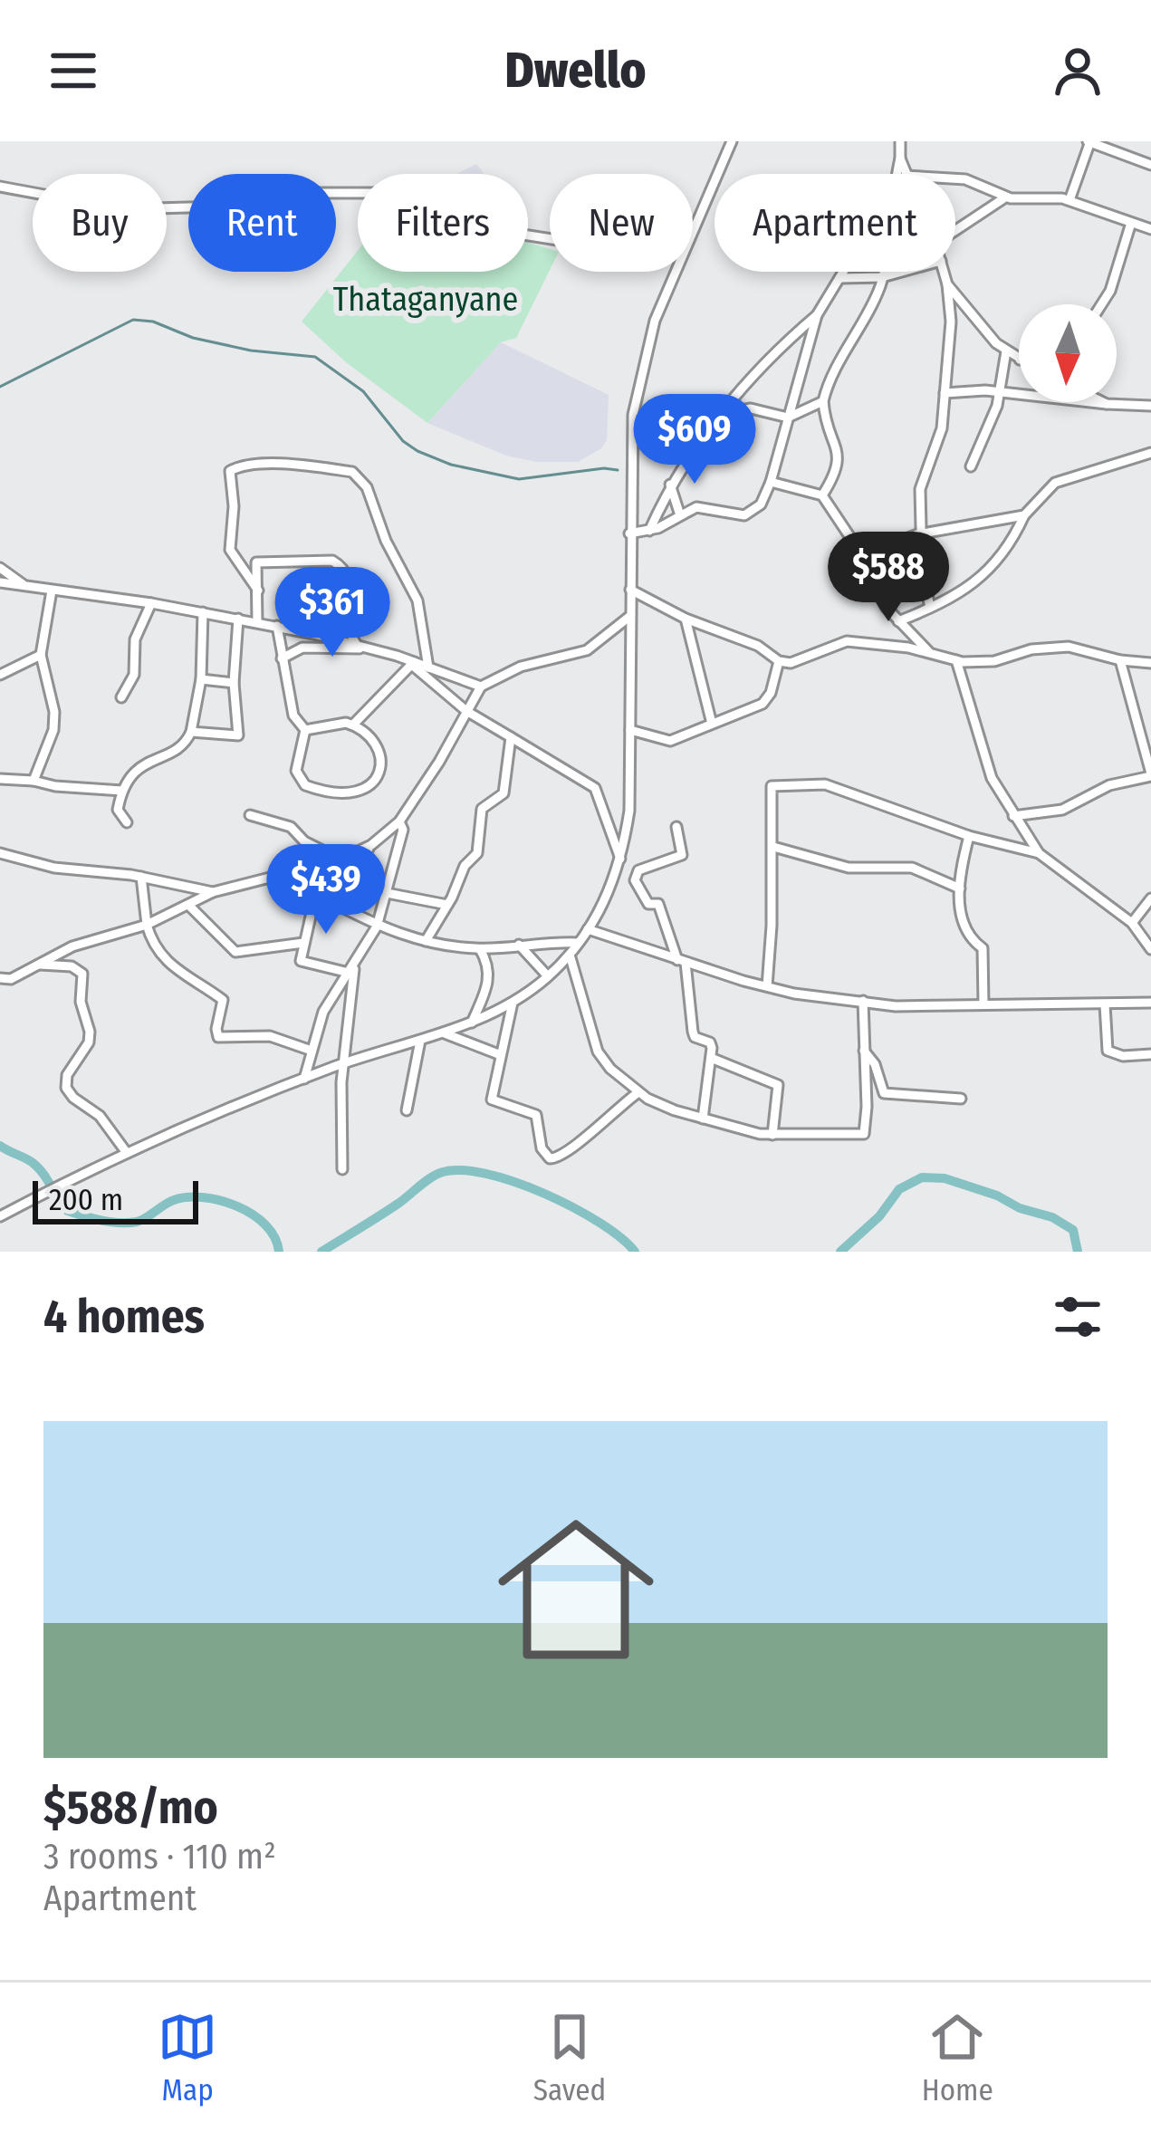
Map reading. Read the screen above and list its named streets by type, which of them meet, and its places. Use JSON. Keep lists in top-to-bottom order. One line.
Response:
{"parks":["Thataganyane"],"scale_bar":"200 m","north":"bottom","page":{"header":"Dwello","chip":["Buy","Rent","Filters","New","Apartment"],"price":["$609","$588","$361","$439"],"scale":"200 m","heading":"4 homes","list":[{"name":"$588/mo","note":"3 rooms · 110 m² · Apartment"}],"tabs":["Map","Saved","Home"]}}
